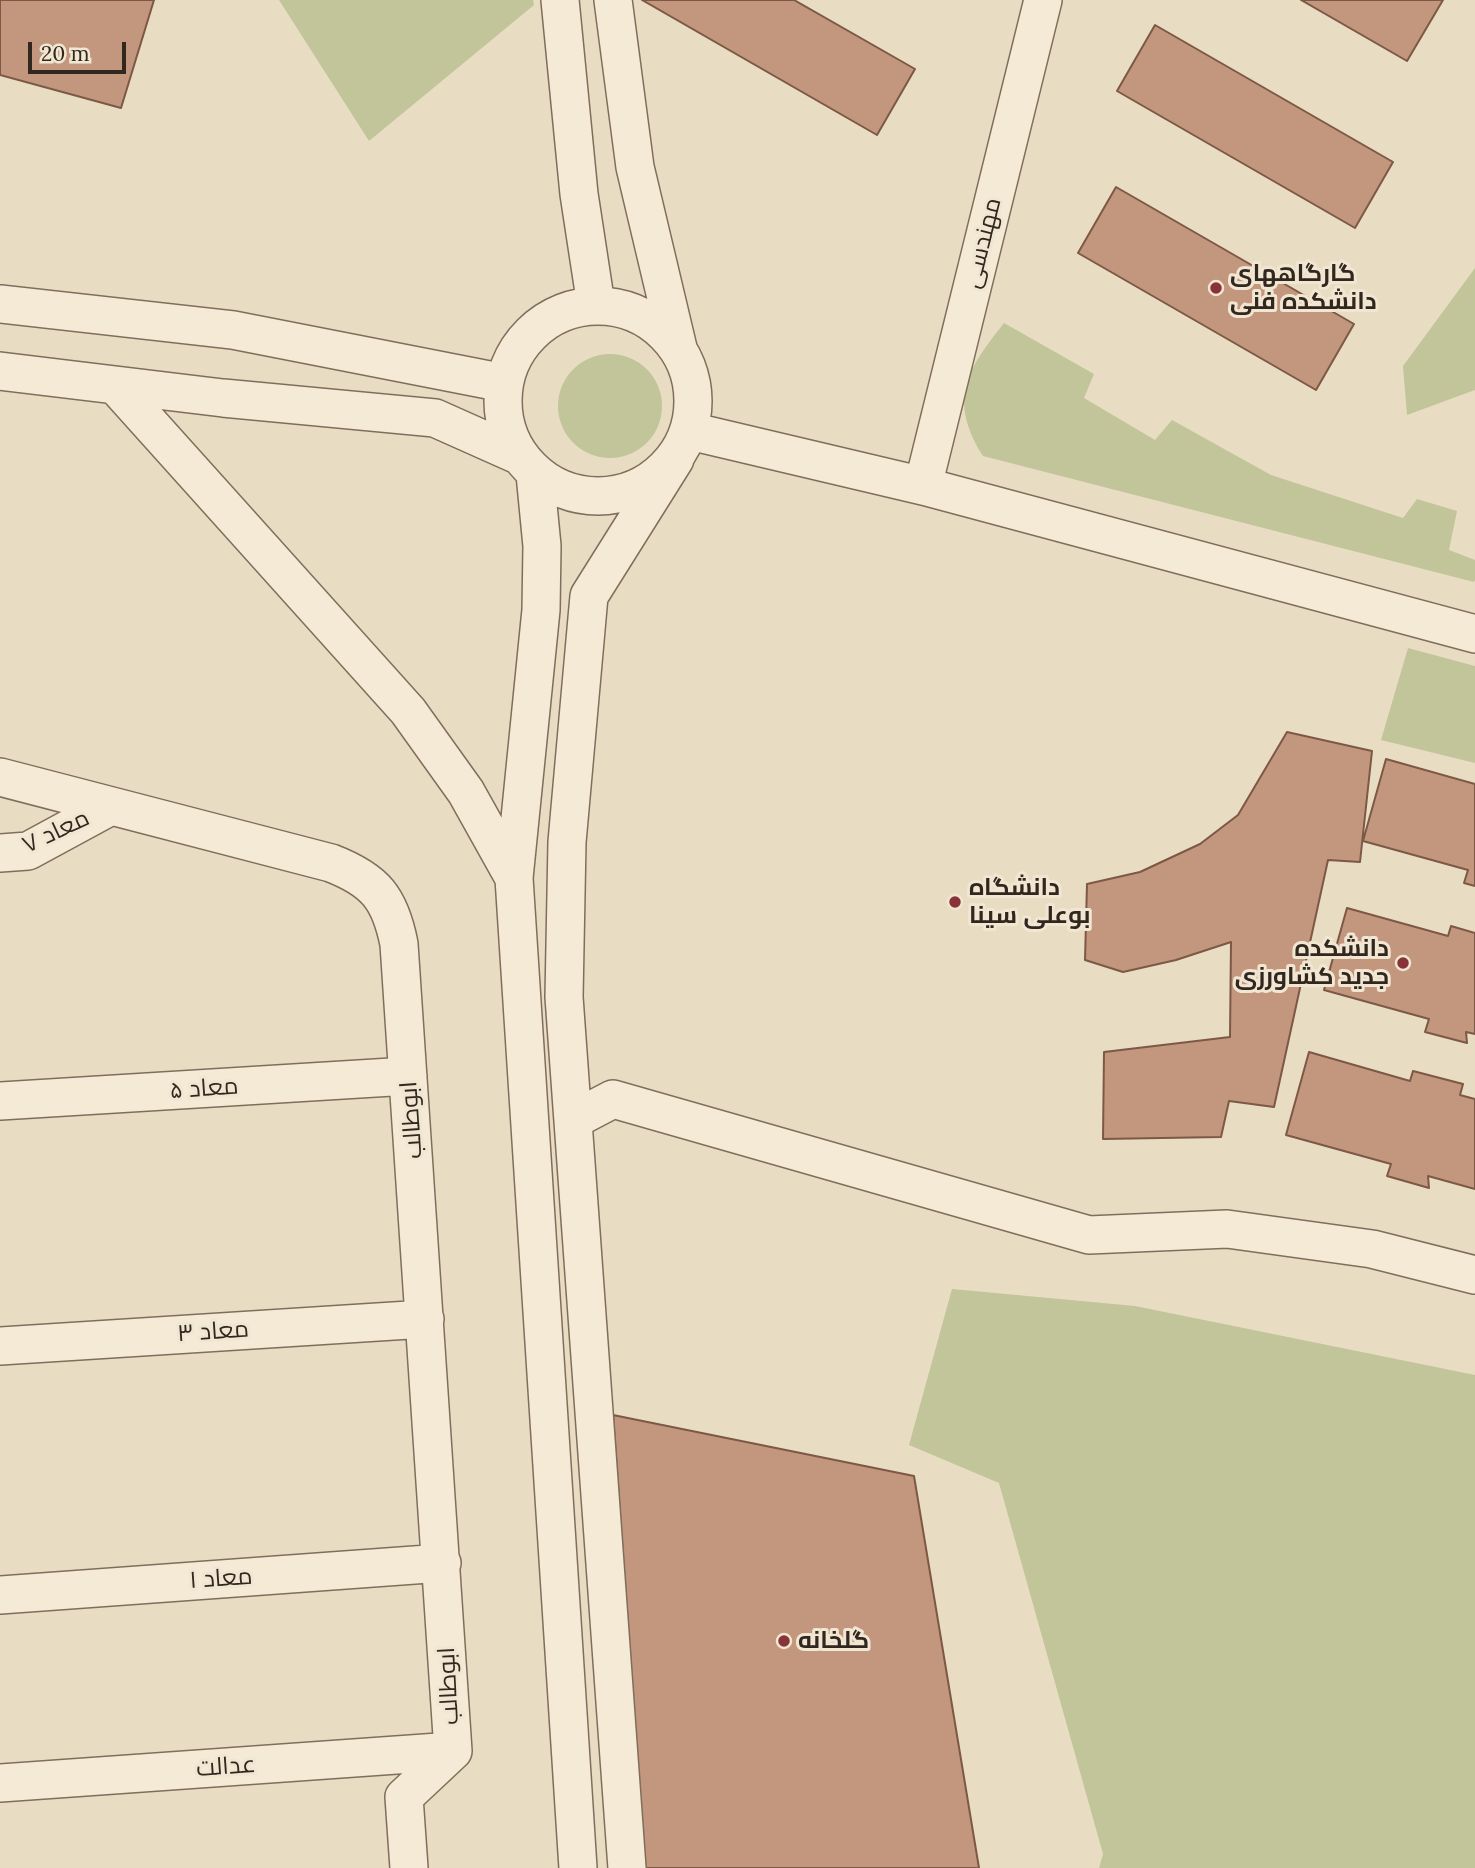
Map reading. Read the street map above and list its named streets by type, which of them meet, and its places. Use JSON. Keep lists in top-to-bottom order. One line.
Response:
{"streets":{"street":["مهندسی","معاد ۷","معاد ۵","ابوطالب","معاد ۳","معاد ۱","عدالت"]},"crossings":[["معاد ۷","ابوطالب"],["معاد ۵","ابوطالب"],["ابوطالب","معاد ۳"],["ابوطالب","معاد ۱"],["ابوطالب","عدالت"]],"places":["گارگاههای دانشکده فنی","دانشگاه بوعلی سینا","دانشکده جدید کشاورزی","گلخانه"],"scale_bar":"20 m"}
